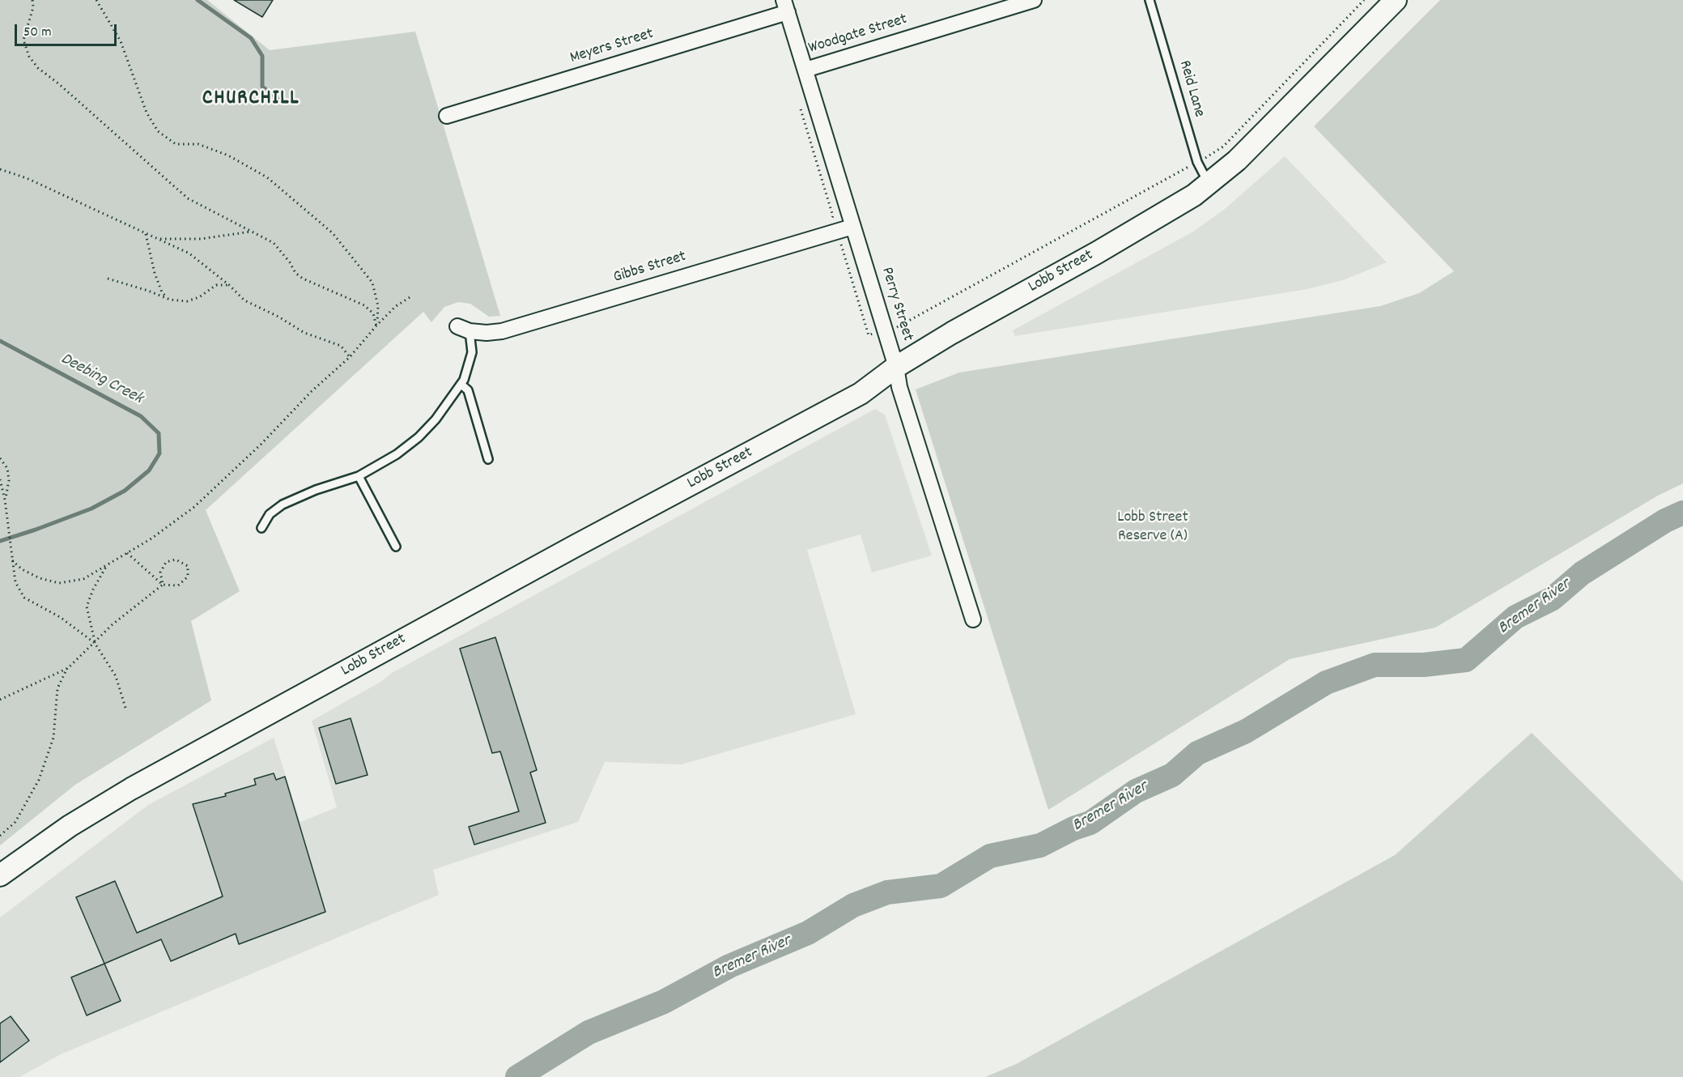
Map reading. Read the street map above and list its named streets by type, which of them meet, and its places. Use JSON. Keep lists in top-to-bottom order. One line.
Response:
{"streets":{"main road":["Lobb Street"],"street":["Woodgate Street","Meyers Street","Gibbs Street","Perry Street"],"lane":["Reid Lane"]},"crossings":[["Woodgate Street","Perry Street"],["Meyers Street","Perry Street"],["Reid Lane","Lobb Street"],["Gibbs Street","Perry Street"],["Lobb Street","Perry Street"]],"districts":["CHURCHILL"],"water":["Deebing Creek","Bremer River"],"parks":["Lobb Street Reserve (A)"],"scale_bar":"50 m"}
